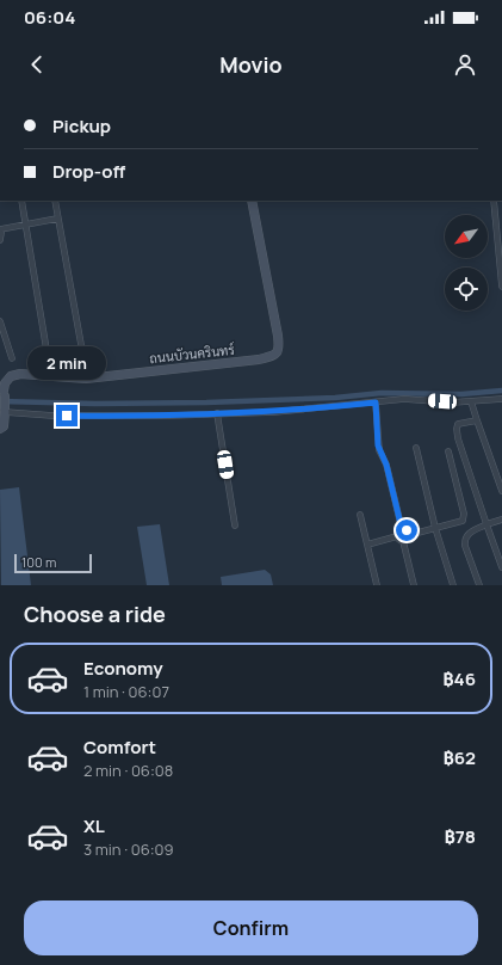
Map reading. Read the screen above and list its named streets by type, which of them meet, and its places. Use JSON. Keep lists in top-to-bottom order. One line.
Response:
{"streets":{"street":["ถนนบัวนครินทร์"]},"scale_bar":"100 m","north":"bottom left","page":{"status":"06:04","header":"Movio","banner":["Pickup","Drop-off"],"bubble":"2 min","scale":"100 m","heading":"Choose a ride","list":[{"name":"Economy","note":"1 min · 06:07","value":"฿46"},{"name":"Comfort","note":"2 min · 06:08","value":"฿62"},{"name":"XL","note":"3 min · 06:09","value":"฿78"}],"buttons":"Confirm"}}
